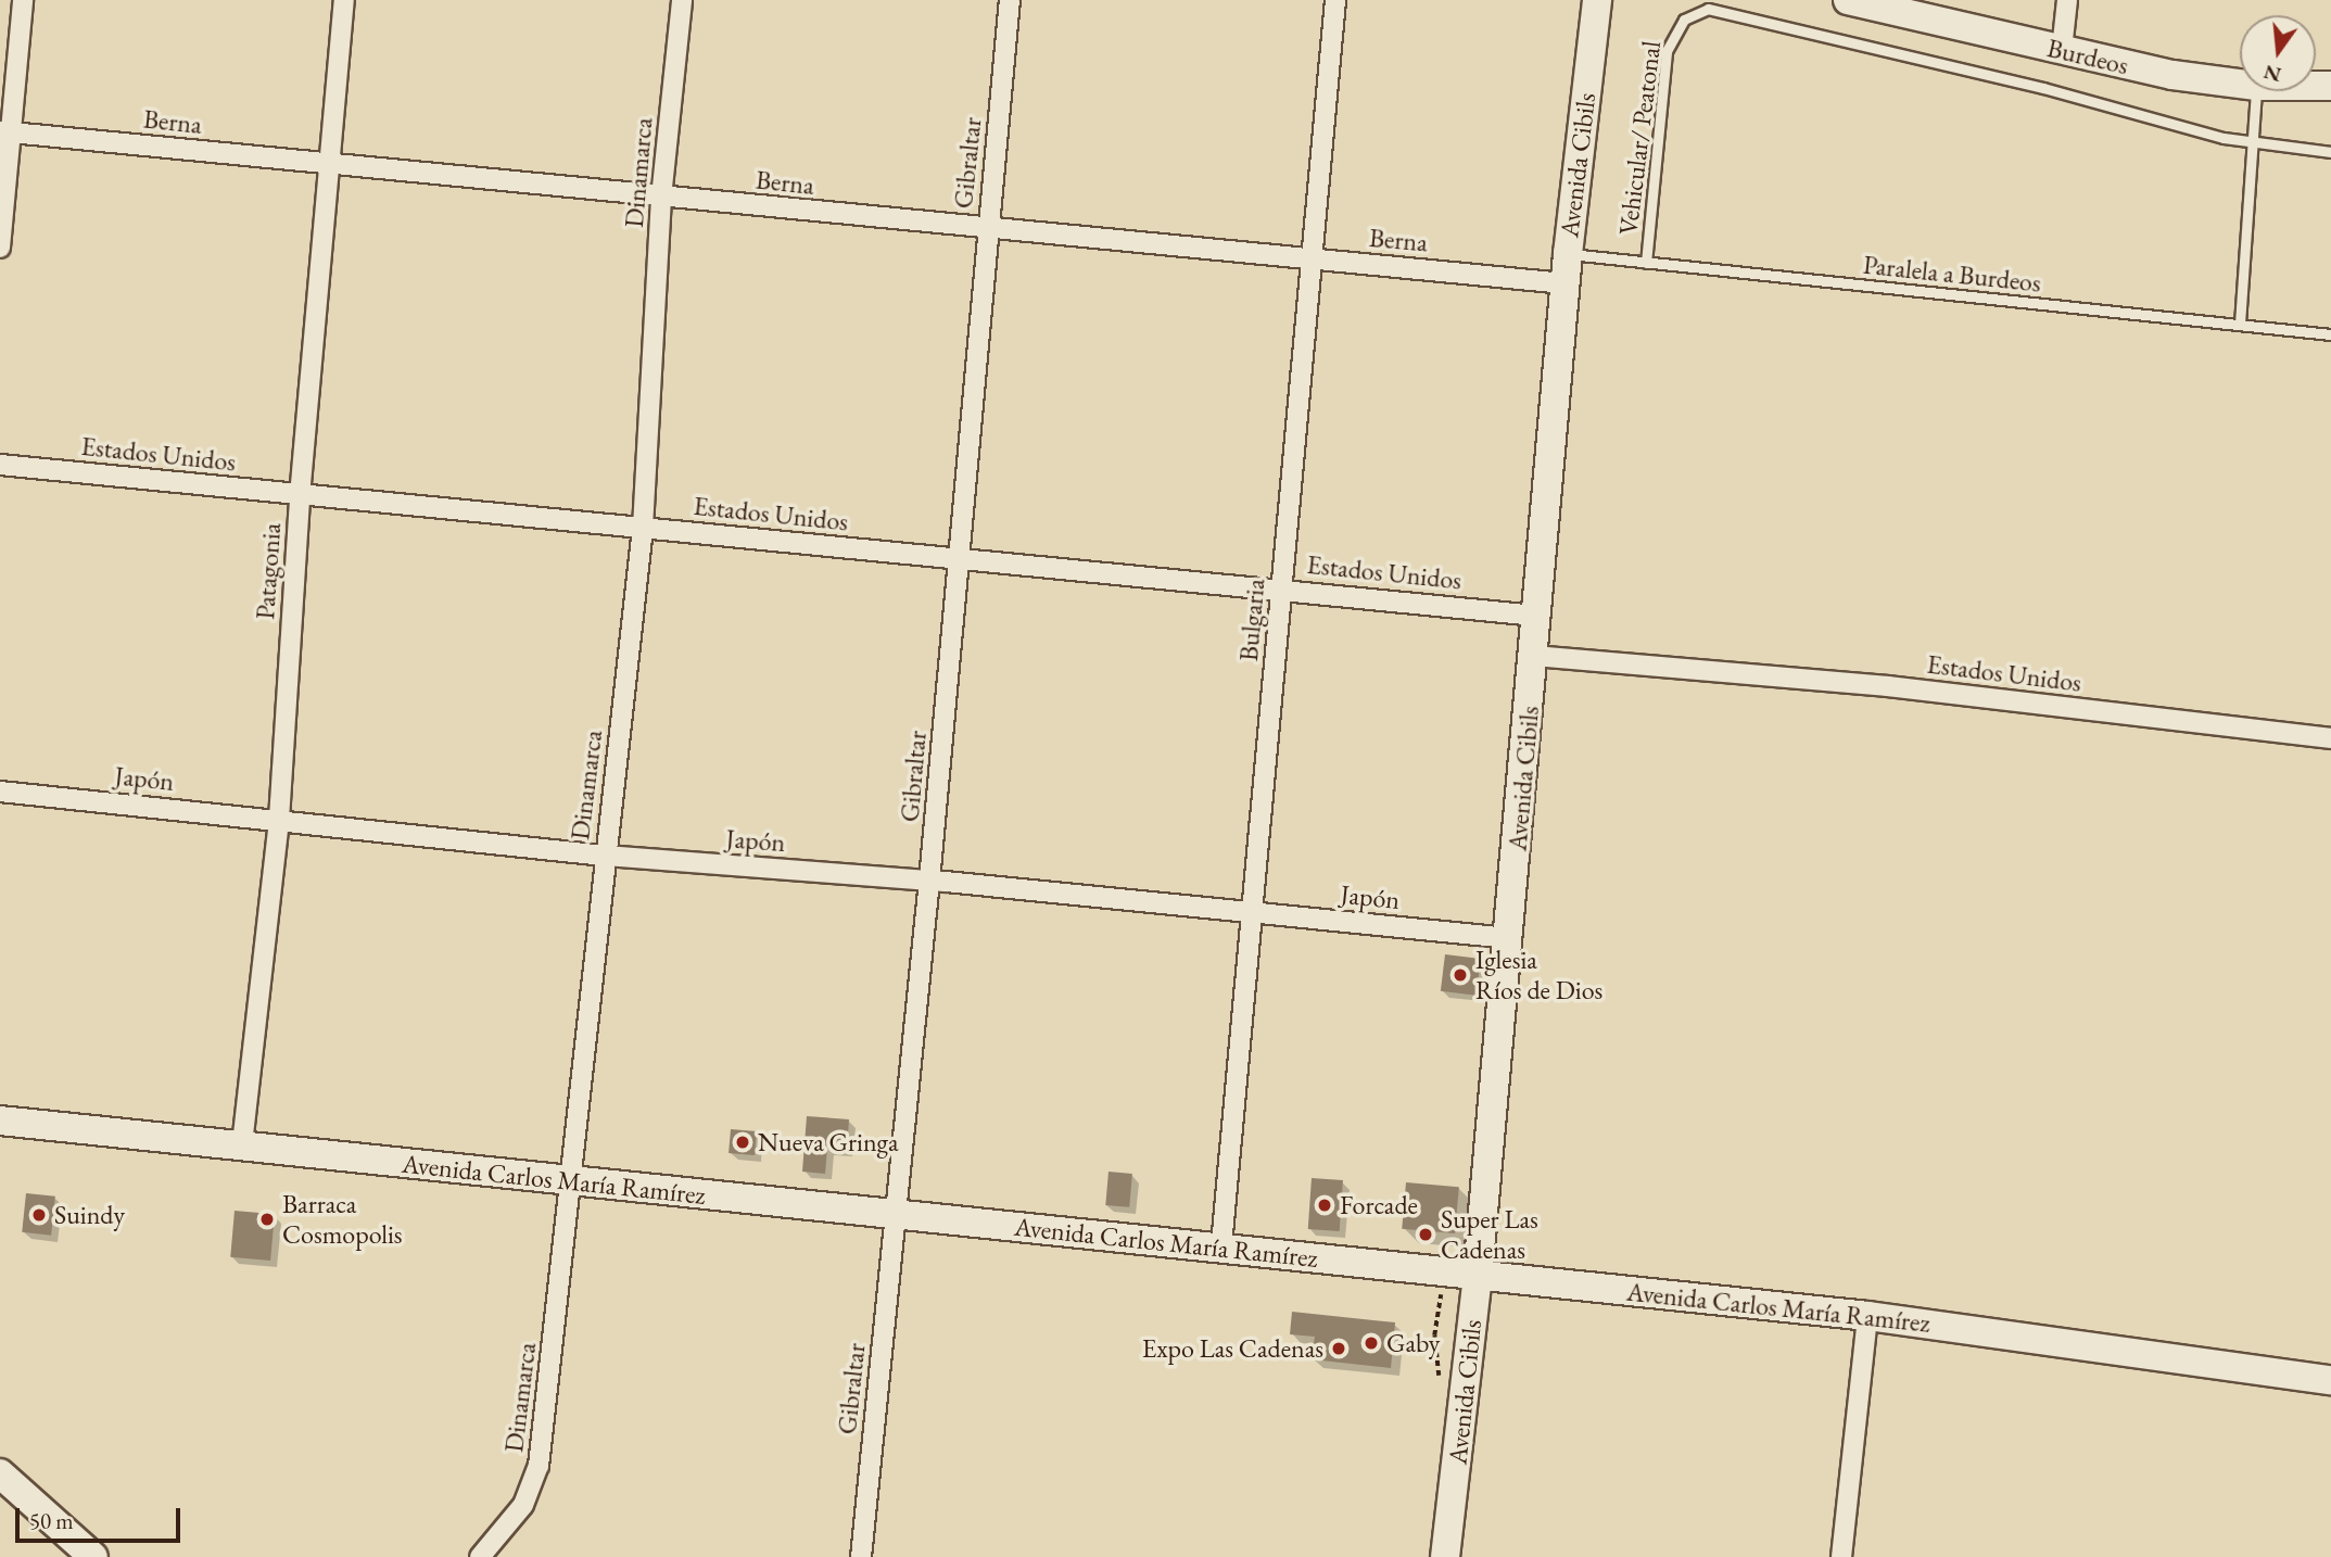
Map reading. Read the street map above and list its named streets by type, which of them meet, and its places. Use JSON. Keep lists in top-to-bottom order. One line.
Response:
{"streets":{"street":["Burdeos","Berna","Gibraltar","Avenida Cibils","Dinamarca","Estados Unidos","Patagonia","Bulgaria","Japón","Avenida Carlos María Ramírez"],"lane":["Vehicular/ Peatonal","Paralela a Burdeos"]},"crossings":[["Berna","Gibraltar"],["Berna","Avenida Cibils"],["Berna","Dinamarca"],["Berna","Patagonia"],["Berna","Bulgaria"],["Vehicular/ Peatonal","Paralela a Burdeos"],["Gibraltar","Estados Unidos"],["Gibraltar","Japón"],["Gibraltar","Avenida Carlos María Ramírez"],["Avenida Cibils","Paralela a Burdeos"],["Avenida Cibils","Estados Unidos"],["Avenida Cibils","Japón"],["Avenida Cibils","Avenida Carlos María Ramírez"],["Dinamarca","Estados Unidos"],["Dinamarca","Japón"],["Dinamarca","Avenida Carlos María Ramírez"],["Estados Unidos","Patagonia"],["Estados Unidos","Bulgaria"],["Patagonia","Japón"],["Patagonia","Avenida Carlos María Ramírez"],["Bulgaria","Japón"],["Bulgaria","Avenida Carlos María Ramírez"]],"places":["Iglesia Ríos de Dios","Nueva Gringa","Forcade","Suindy","Barraca Cosmopolis","Super Las Cadenas","Gaby","Expo Las Cadenas"],"scale_bar":"50 m","north":"bottom"}
